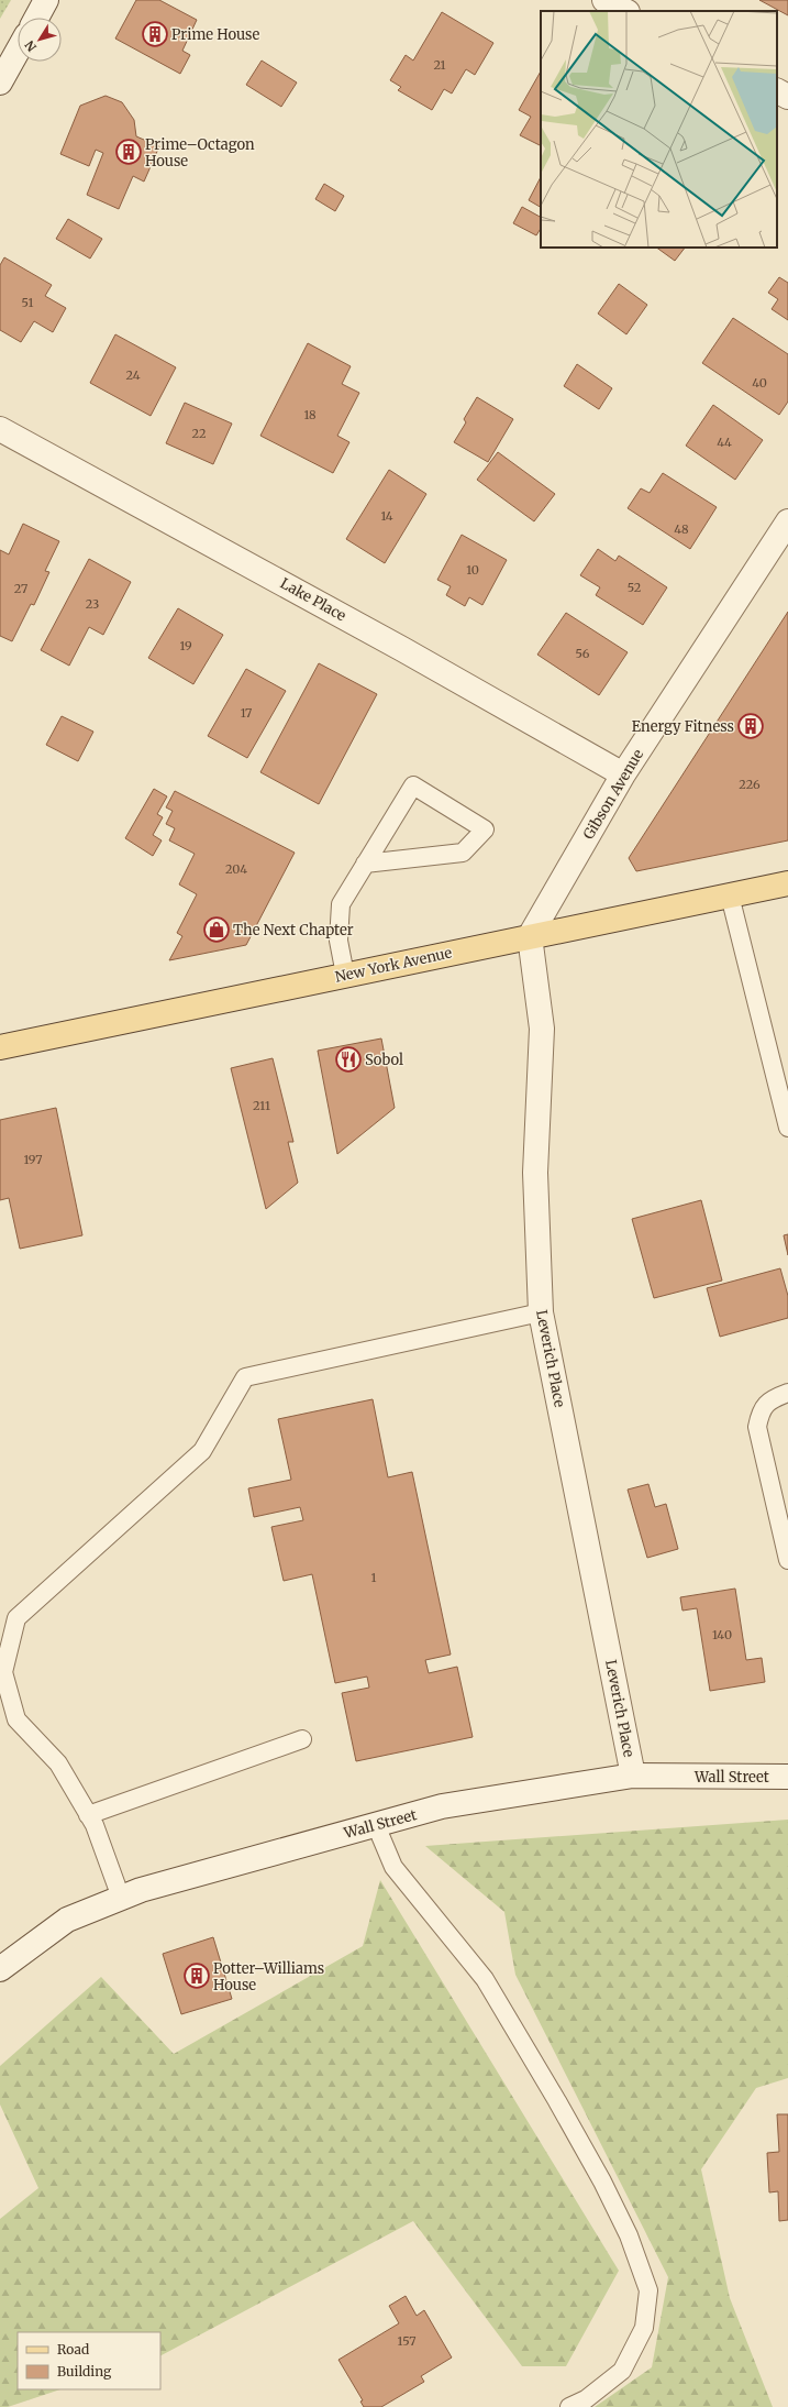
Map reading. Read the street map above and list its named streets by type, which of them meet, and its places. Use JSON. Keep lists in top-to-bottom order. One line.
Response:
{"streets":{"main road":["New York Avenue"],"street":["Lake Place","Gibson Avenue","Leverich Place","Wall Street"]},"crossings":[["Lake Place","Gibson Avenue"],["Gibson Avenue","New York Avenue"],["Gibson Avenue","Leverich Place"],["New York Avenue","Leverich Place"],["Leverich Place","Wall Street"]],"places":{"building":["Prime House","Prime–Octagon House","Energy Fitness","Potter–Williams House"],"shop":["The Next Chapter"],"restaurant":["Sobol"]},"house_numbers":["21","51","24","40","18","22","44","14","48","10","52","27","23","19","56","17","226","204","211","197","1","140","157"],"legend":["Road","Building"],"north":"bottom left"}
